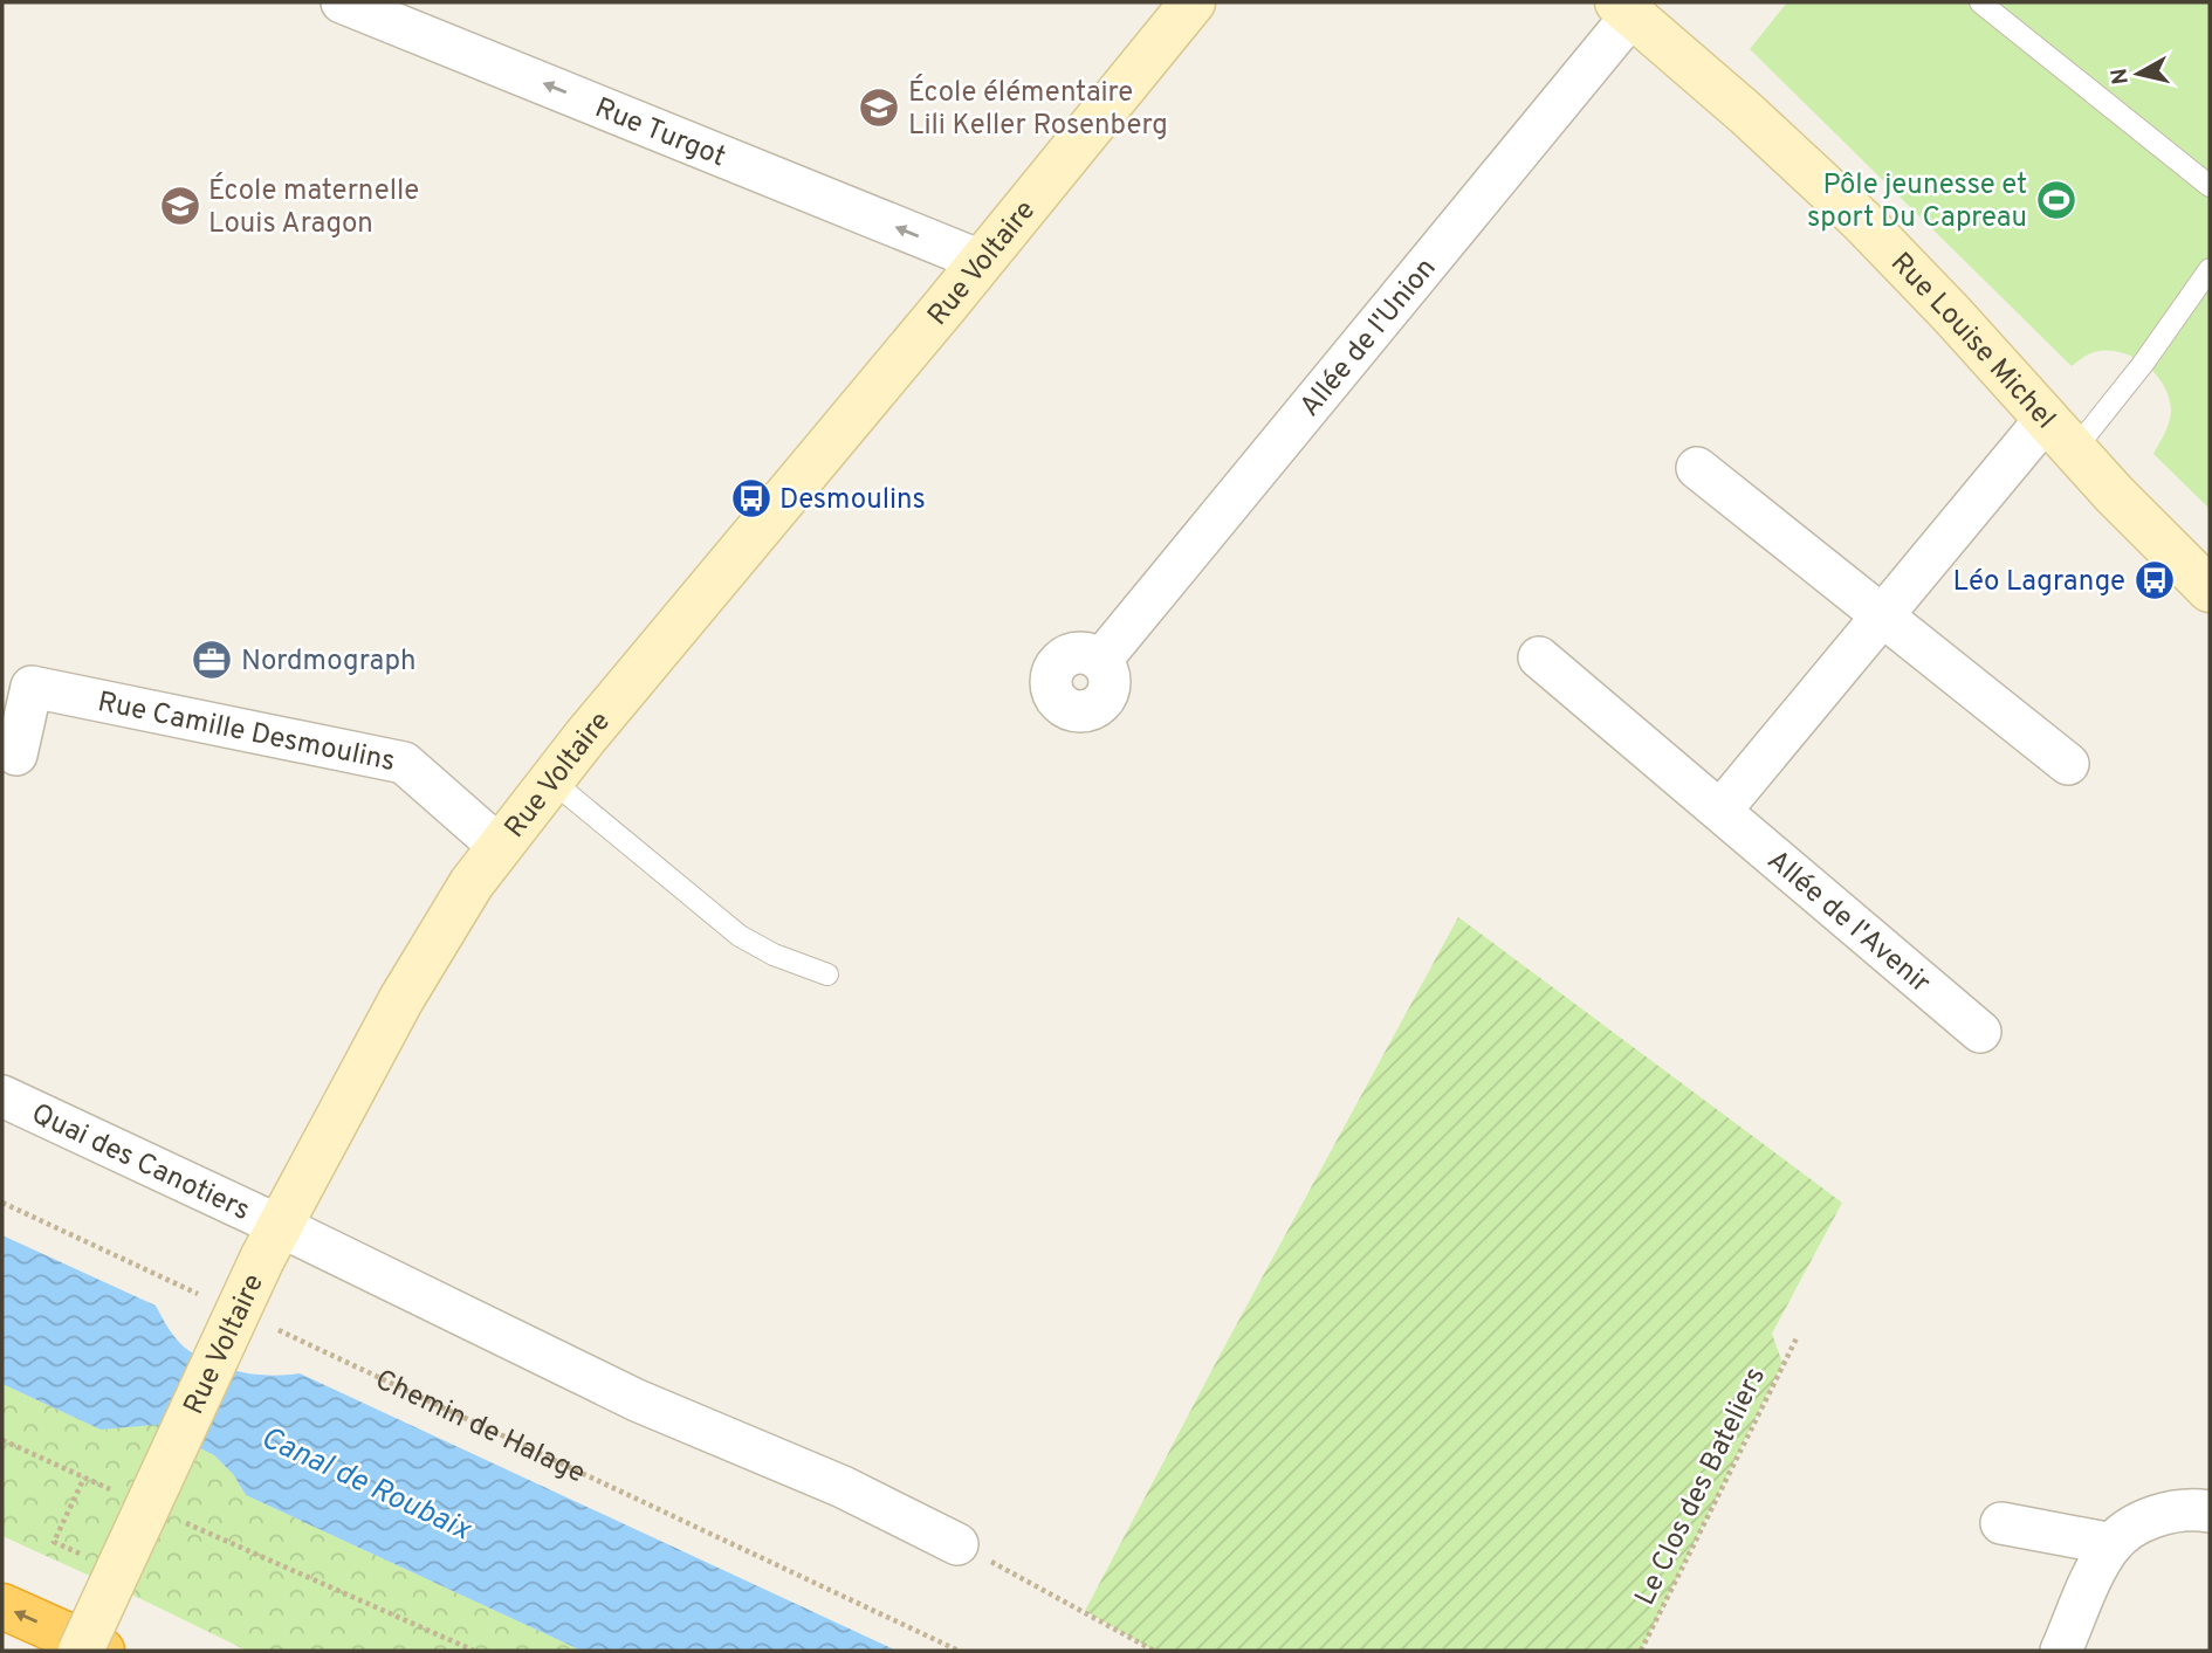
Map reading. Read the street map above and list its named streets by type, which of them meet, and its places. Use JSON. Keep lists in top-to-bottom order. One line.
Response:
{"streets":{"street":["Rue Turgot","Rue Voltaire","Allée de l'Union","Rue Louise Michel","Rue Camille Desmoulins","Allée de l'Avenir","Quai des Canotiers"],"path":["Chemin de Halage","Le Clos des Bateliers"]},"crossings":[["Rue Turgot","Rue Voltaire"],["Rue Voltaire","Rue Camille Desmoulins"],["Rue Voltaire","Quai des Canotiers"],["Allée de l'Union","Rue Louise Michel"]],"one_way":["Rue Turgot"],"water":["Canal de Roubaix"],"places":{"school or university":["École élémentaire Lili Keller Rosenberg","École maternelle Louis Aragon"],"sports":["Pôle jeunesse et sport Du Capreau"],"bus stop":["Desmoulins","Léo Lagrange"],"office":["Nordmograph"]},"north":"left"}
